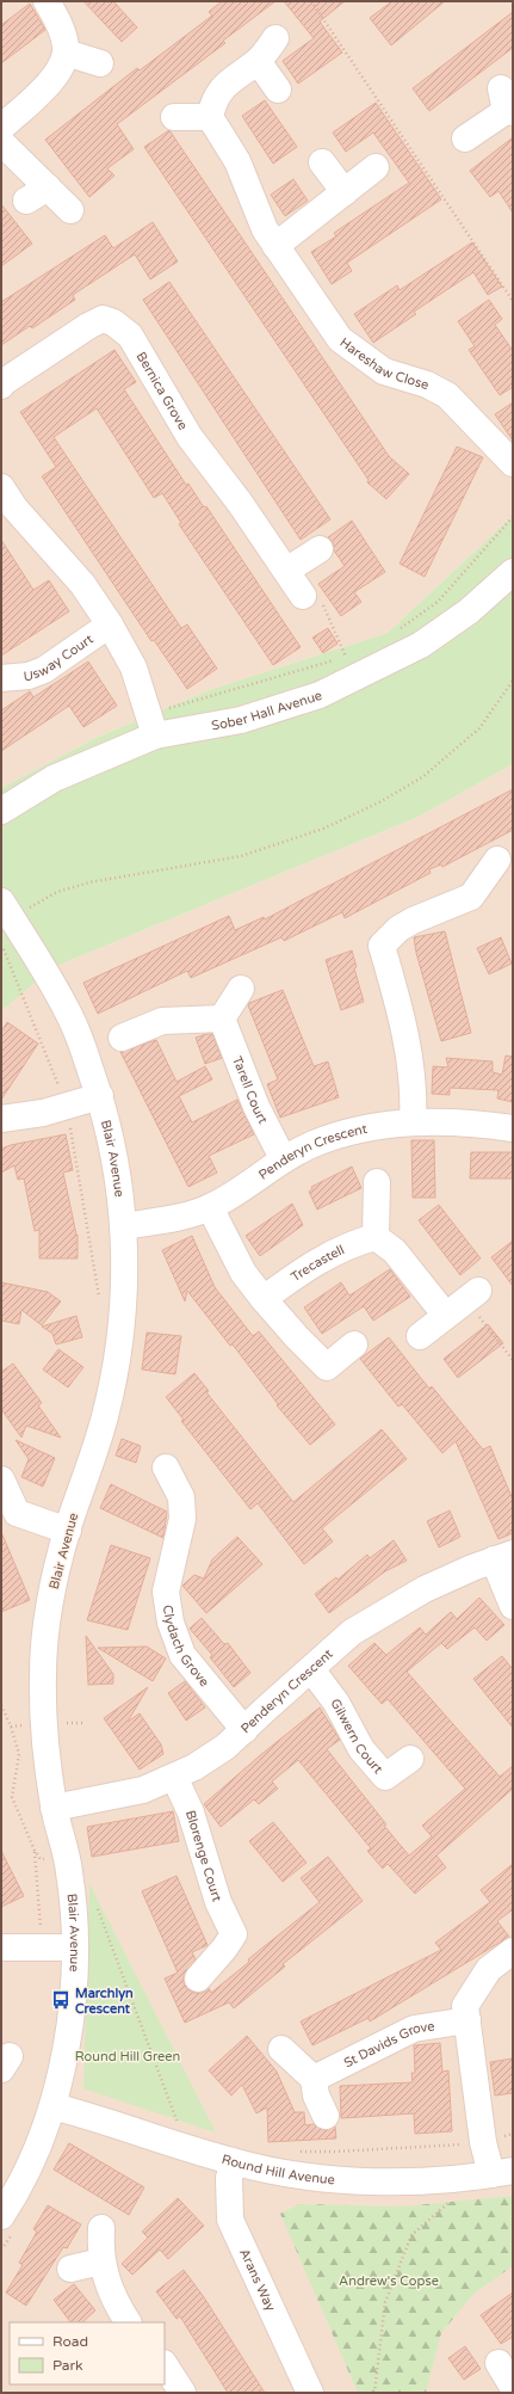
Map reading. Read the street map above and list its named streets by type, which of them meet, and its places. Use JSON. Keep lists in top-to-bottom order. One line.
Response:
{"streets":{"street":["Hareshaw Close","Bernica Grove","Usway Court","Sober Hall Avenue","Tarell Court","Penderyn Crescent","Blair Avenue","Trecastell","Clydach Grove","Gilwern Court","Blorenge Court","St Davids Grove","Round Hill Avenue","Arans Way"]},"crossings":[["Tarell Court","Penderyn Crescent"],["Penderyn Crescent","Blair Avenue"],["Penderyn Crescent","Clydach Grove"],["Penderyn Crescent","Gilwern Court"],["Penderyn Crescent","Blorenge Court"],["Blair Avenue","Round Hill Avenue"],["Round Hill Avenue","Arans Way"]],"parks":["Round Hill Green","Andrew's Copse"],"places":{"bus stop":["Marchlyn Crescent"]},"legend":["Road","Park"]}
